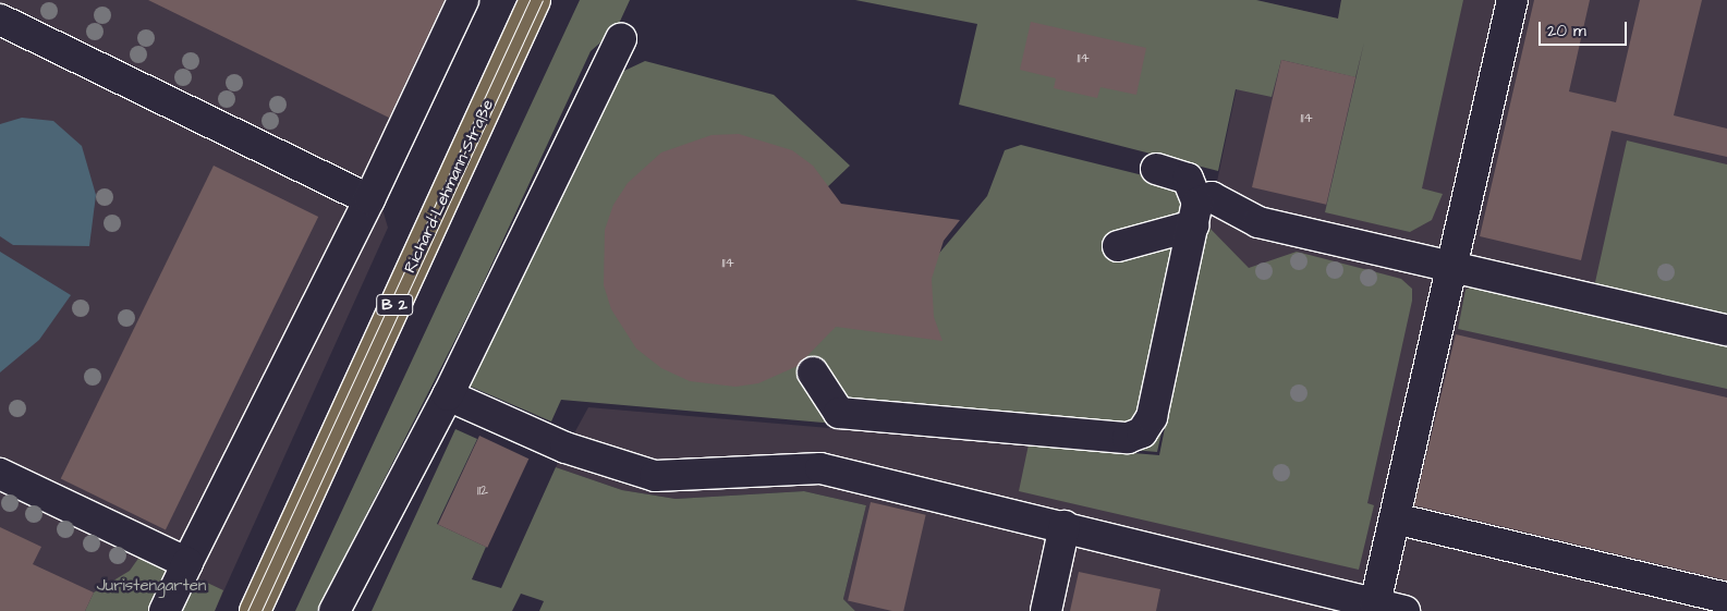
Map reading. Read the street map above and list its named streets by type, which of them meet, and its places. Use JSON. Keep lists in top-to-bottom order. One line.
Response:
{"streets":{"main road":["Richard-Lehmann-Straße","B 2"]},"parks":["Juristengarten"],"house_numbers":["114","114","114","112"],"scale_bar":"20 m"}
